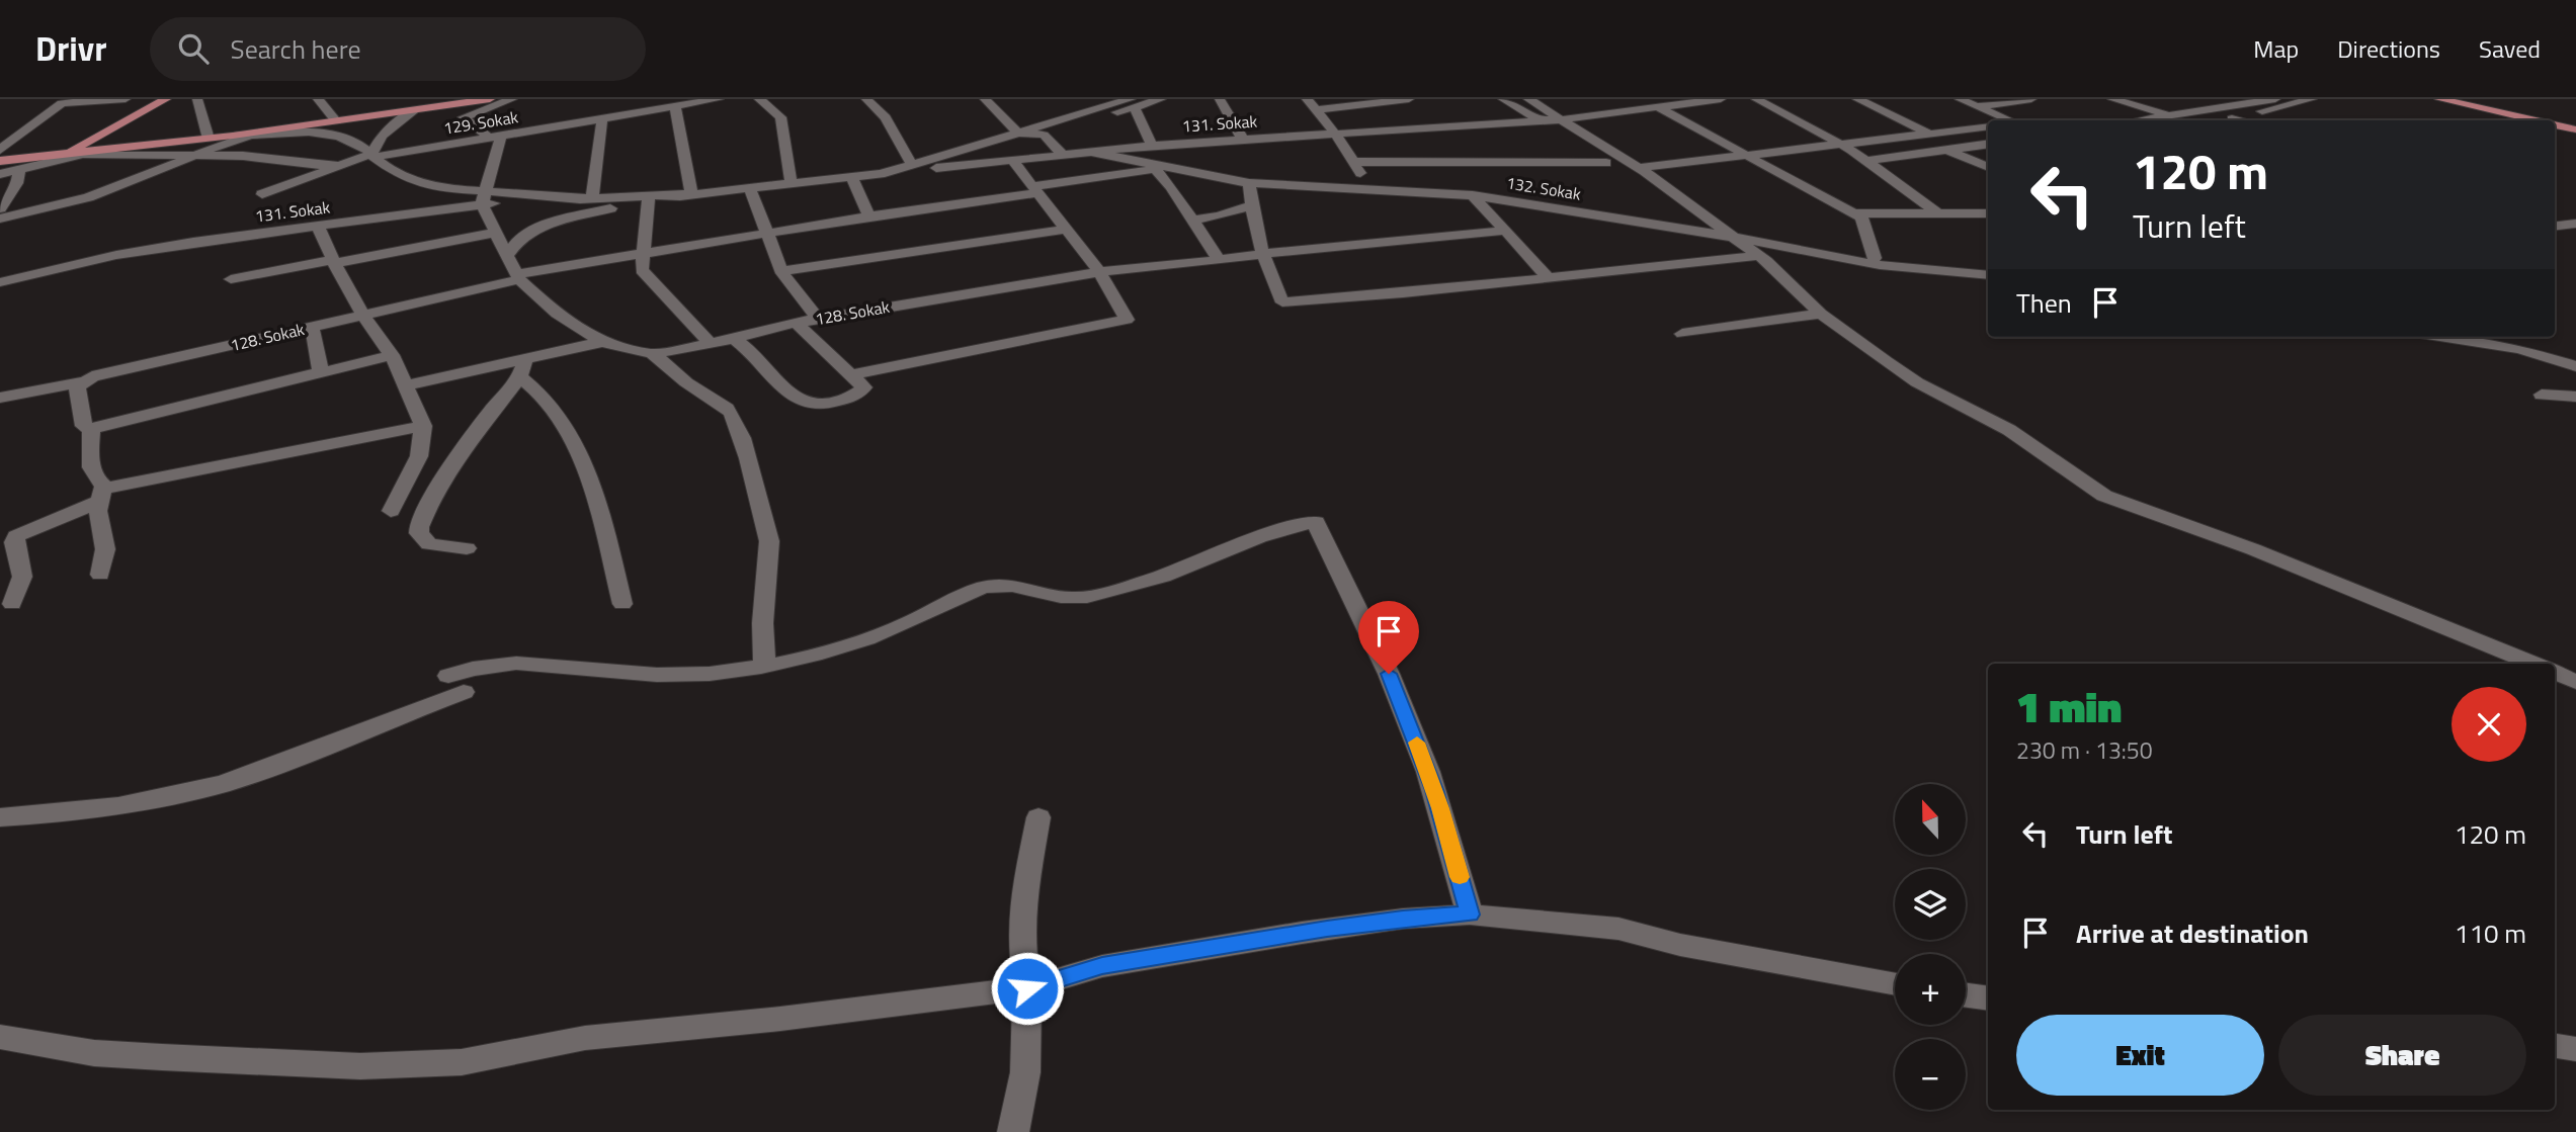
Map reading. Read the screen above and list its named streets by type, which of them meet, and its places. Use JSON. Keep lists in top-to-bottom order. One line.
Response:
{"streets":{"street":["129. Sokak","131. Sokak","132. Sokak","128. Sokak"]},"crossings":[["131. Sokak","132. Sokak"],["131. Sokak","128. Sokak"],["132. Sokak","128. Sokak"]],"north":"top","page":{"header":"Drivr","search":"Search here","nav":["Map","Directions","Saved"],"turn":["120 m","Turn left"],"then":"Then","heading":["1 min","230 m · 13:50"],"map_buttons":["+","−"],"list":[{"name":"Turn left","value":"120 m"},{"name":"Arrive at destination","value":"110 m"}],"buttons":["Exit","Share"]}}
